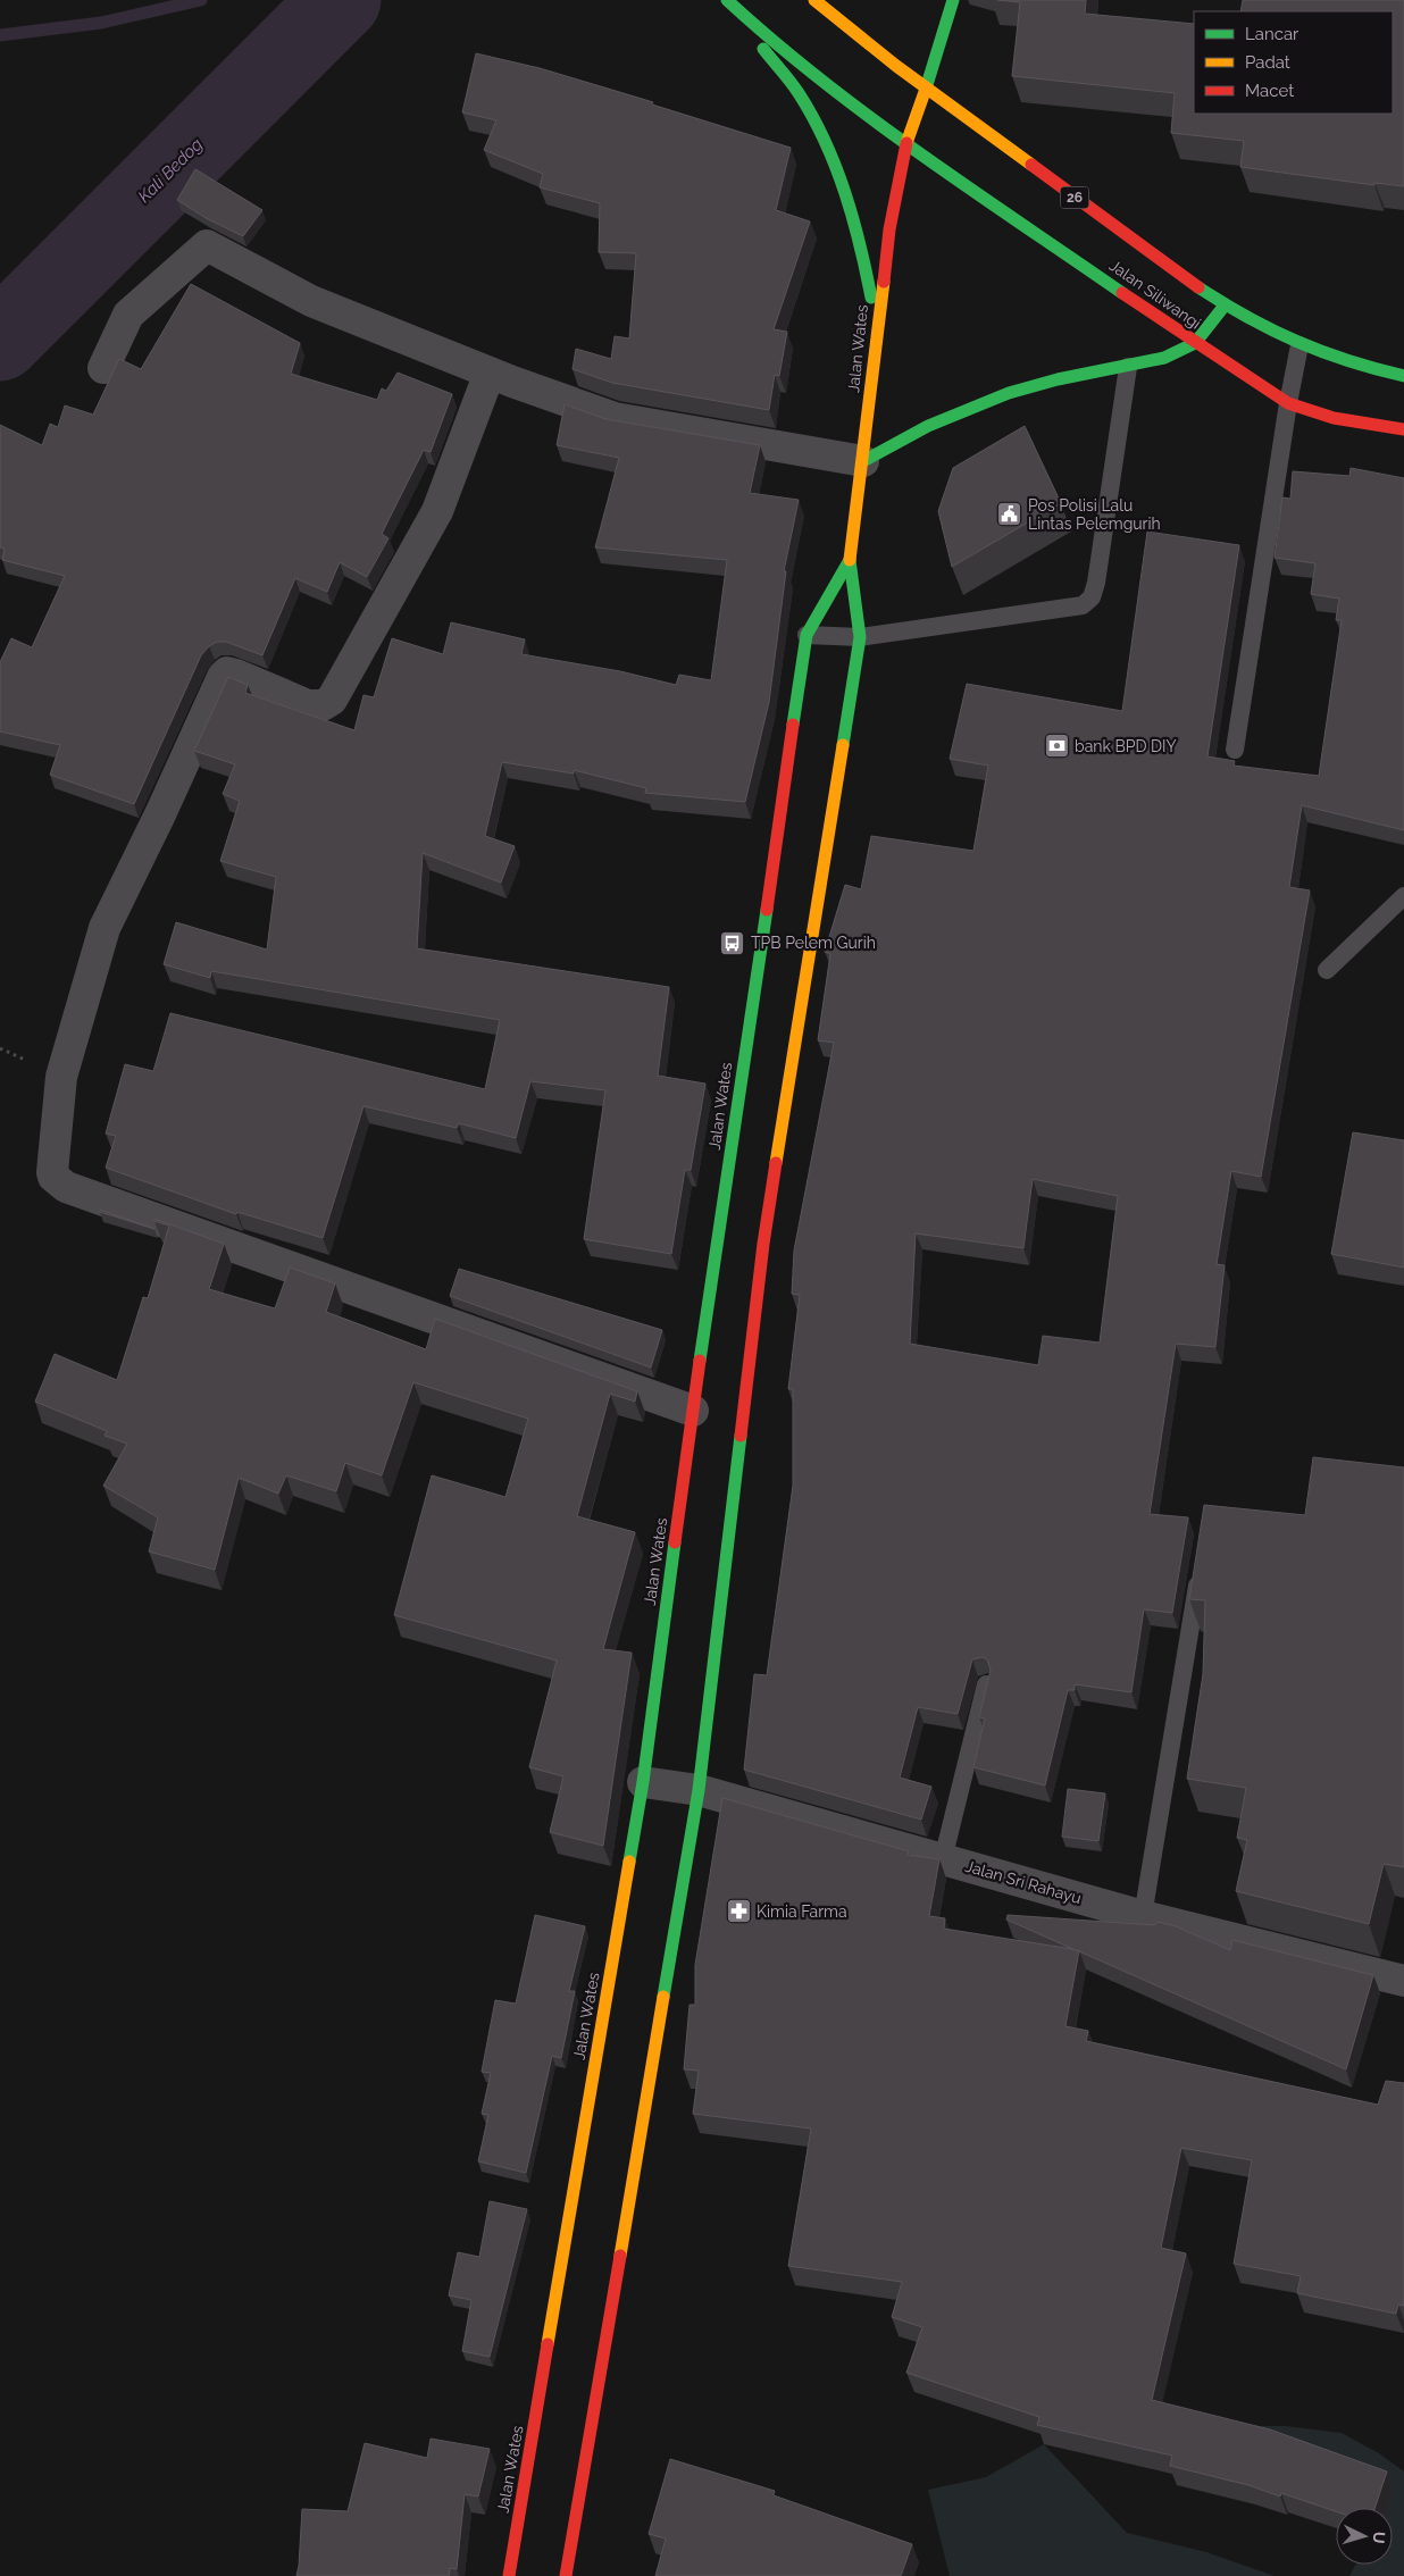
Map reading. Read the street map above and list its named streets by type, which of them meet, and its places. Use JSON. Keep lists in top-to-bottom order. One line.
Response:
{"streets":{"main road":["26","Jalan Siliwangi","Jalan Wates"],"street":["Jalan Sri Rahayu"]},"crossings":[["26","Jalan Siliwangi"],["26","Jalan Wates"],["Jalan Siliwangi","Jalan Wates"],["Jalan Wates","Jalan Sri Rahayu"]],"water":["Kali Bedog"],"places":{"public building":["Pos Polisi Lalu Lintas Pelemgurih"],"bank":["bank BPD DIY"],"bus stop":["TPB Pelem Gurih"],"pharmacy":["Kimia Farma"]},"legend":["Lancar","Padat","Macet"],"north":"right"}
